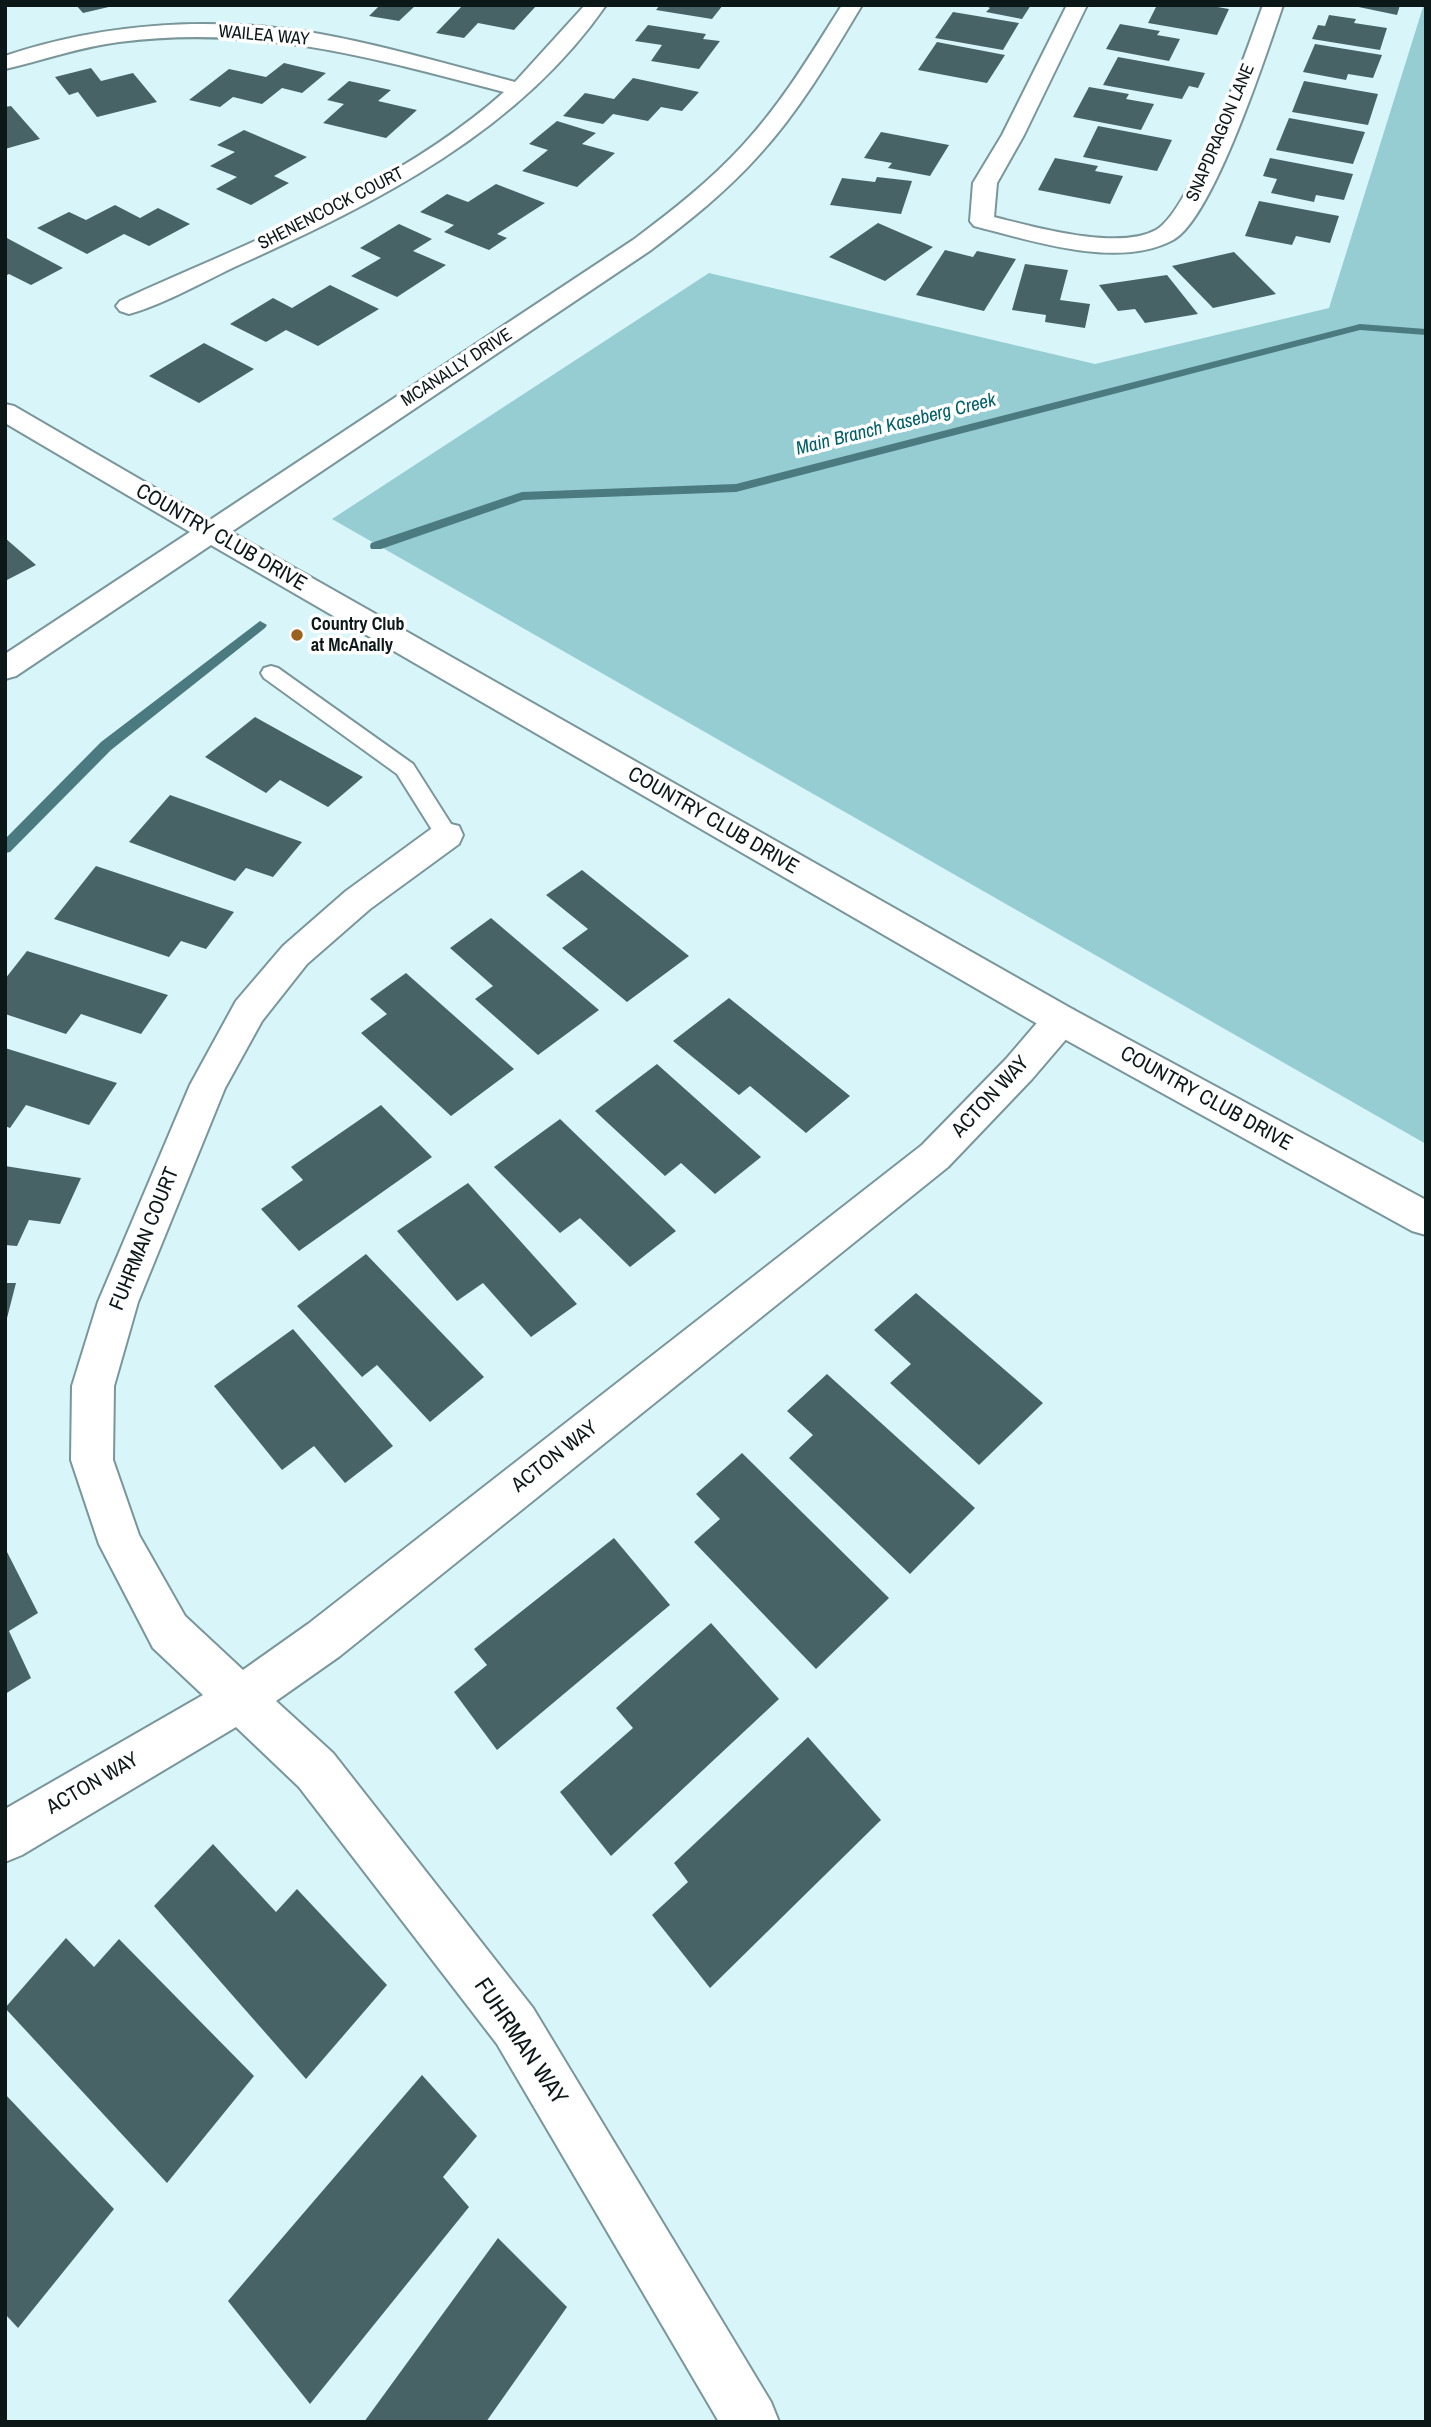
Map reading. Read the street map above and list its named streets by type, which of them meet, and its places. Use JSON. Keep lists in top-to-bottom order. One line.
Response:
{"streets":{"street":["WAILEA WAY","SNAPDRAGON LANE","SHENENCOCK COURT","MCANALLY DRIVE","COUNTRY CLUB DRIVE","ACTON WAY","FUHRMAN COURT","FUHRMAN WAY"]},"crossings":[["WAILEA WAY","SHENENCOCK COURT"],["MCANALLY DRIVE","COUNTRY CLUB DRIVE"],["COUNTRY CLUB DRIVE","ACTON WAY"],["ACTON WAY","FUHRMAN COURT"],["ACTON WAY","FUHRMAN WAY"],["FUHRMAN COURT","FUHRMAN WAY"]],"water":["Main Branch Kaseberg Creek"],"places":["Country Club at McAnally"]}
